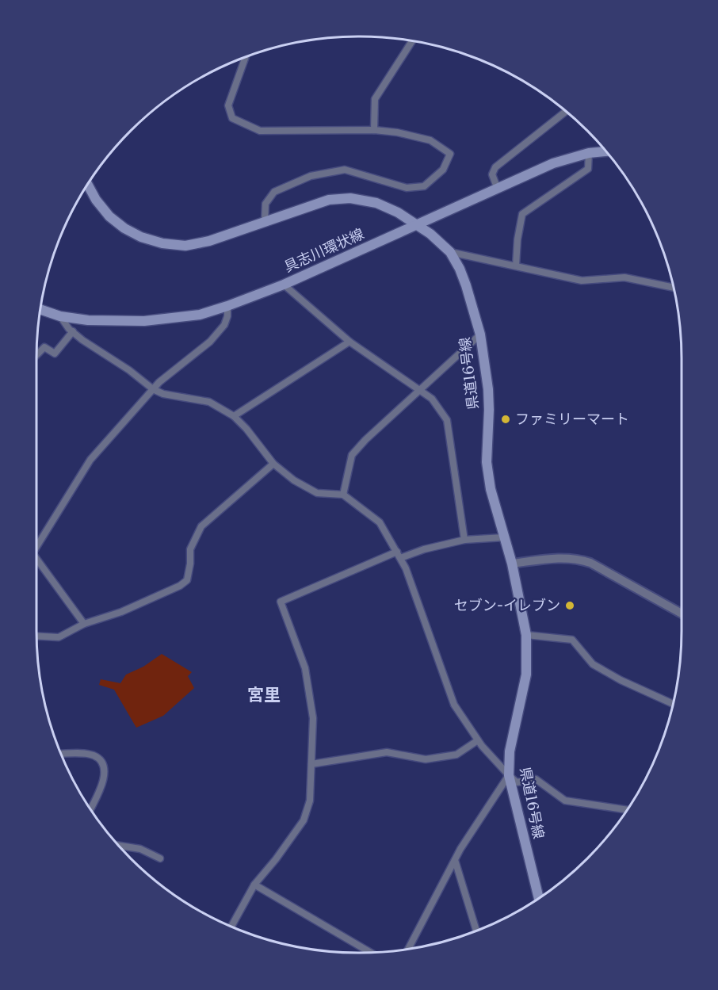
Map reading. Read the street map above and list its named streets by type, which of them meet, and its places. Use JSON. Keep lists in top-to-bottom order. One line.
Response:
{"streets":{"main road":["具志川環状線","県道16号線"]},"crossings":[["具志川環状線","県道16号線"]],"districts":["宮里"],"places":["ファミリーマート","セブン-イレブン"]}
